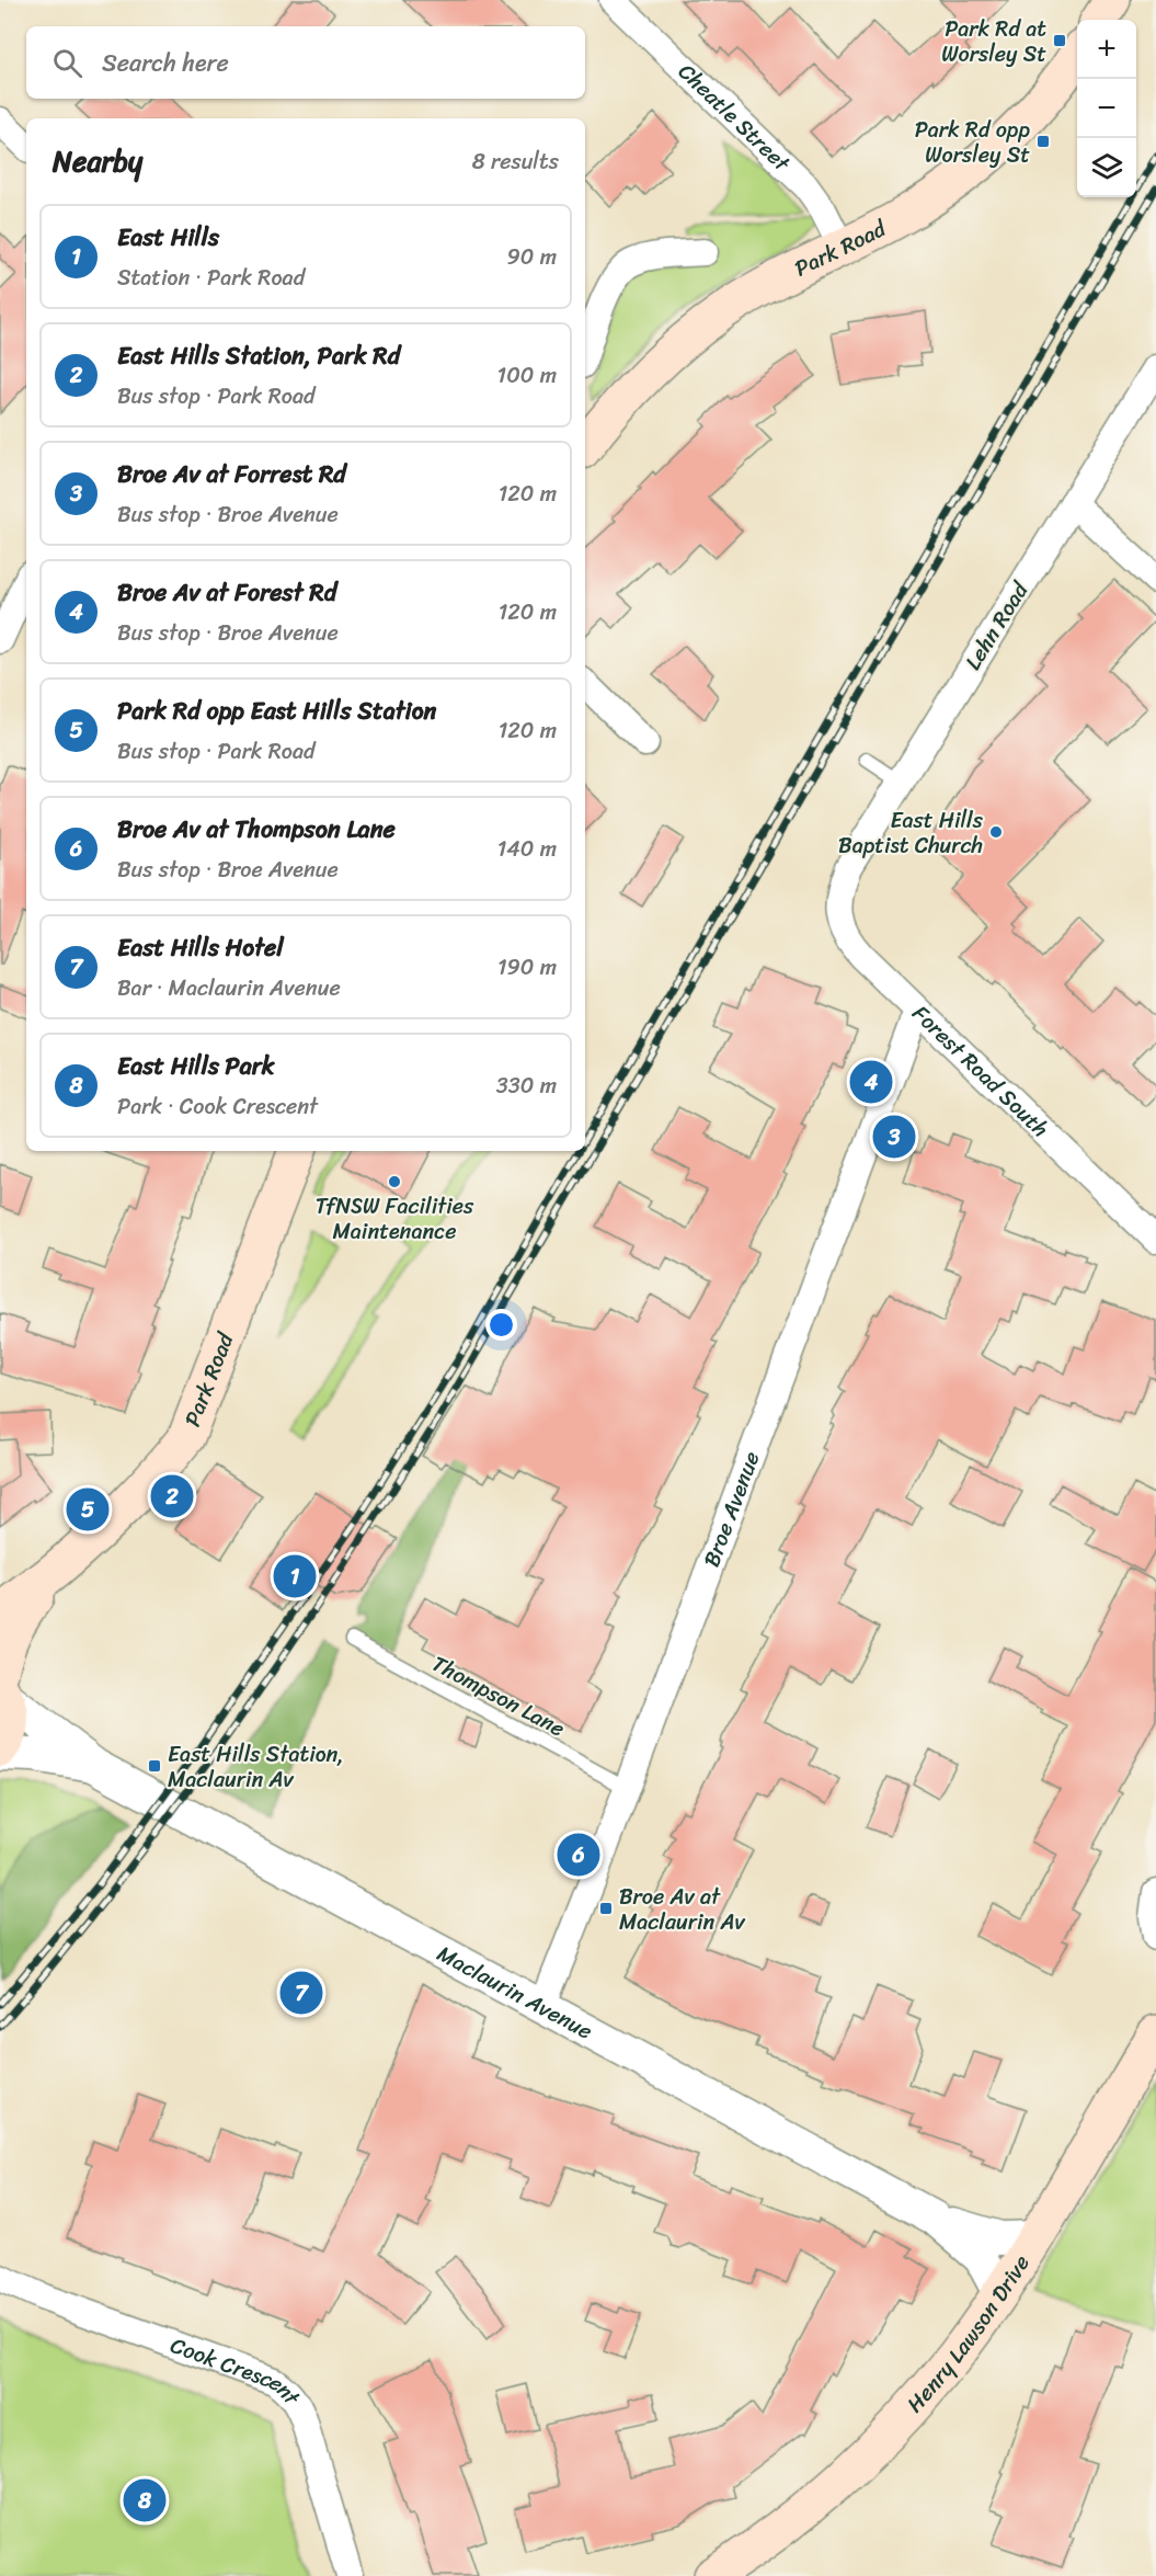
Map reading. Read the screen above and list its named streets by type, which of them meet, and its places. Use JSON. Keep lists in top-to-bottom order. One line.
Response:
{"streets":{"main road":["Park Road","Henry Lawson Drive"],"street":["Cheatle Street","Lehn Road","Forest Road South","Broe Avenue","Maclaurin Avenue","Cook Crescent"],"lane":["Thompson Lane"]},"crossings":[["Cheatle Street","Park Road"],["Park Road","Maclaurin Avenue"],["Lehn Road","Forest Road South"],["Forest Road South","Broe Avenue"],["Broe Avenue","Thompson Lane"],["Broe Avenue","Maclaurin Avenue"],["Maclaurin Avenue","Henry Lawson Drive"]],"places":{"transit":["Park Rd at Worsley St","Park Rd opp Worsley St","East Hills Station, Maclaurin Av","Broe Av at Maclaurin Av"],"other":["East Hills Baptist Church","TfNSW Facilities Maintenance"]},"page":{"map_buttons":["+","−"],"search":"Search here","heading":["Nearby","8 results"],"list":[{"mark":"1","name":"East Hills","note":"Station · Park Road","value":"90 m"},{"mark":"2","name":"East Hills Station, Park Rd","note":"Bus stop · Park Road","value":"100 m"},{"mark":"3","name":"Broe Av at Forrest Rd","note":"Bus stop · Broe Avenue","value":"120 m"},{"mark":"4","name":"Broe Av at Forest Rd","note":"Bus stop · Broe Avenue","value":"120 m"},{"mark":"5","name":"Park Rd opp East Hills Station","note":"Bus stop · Park Road","value":"120 m"},{"mark":"6","name":"Broe Av at Thompson Lane","note":"Bus stop · Broe Avenue","value":"140 m"},{"mark":"7","name":"East Hills Hotel","note":"Bar · Maclaurin Avenue","value":"190 m"},{"mark":"8","name":"East Hills Park","note":"Park · Cook Crescent","value":"330 m"}],"pins":["4","3","2","5","1","6","7","8"]}}
